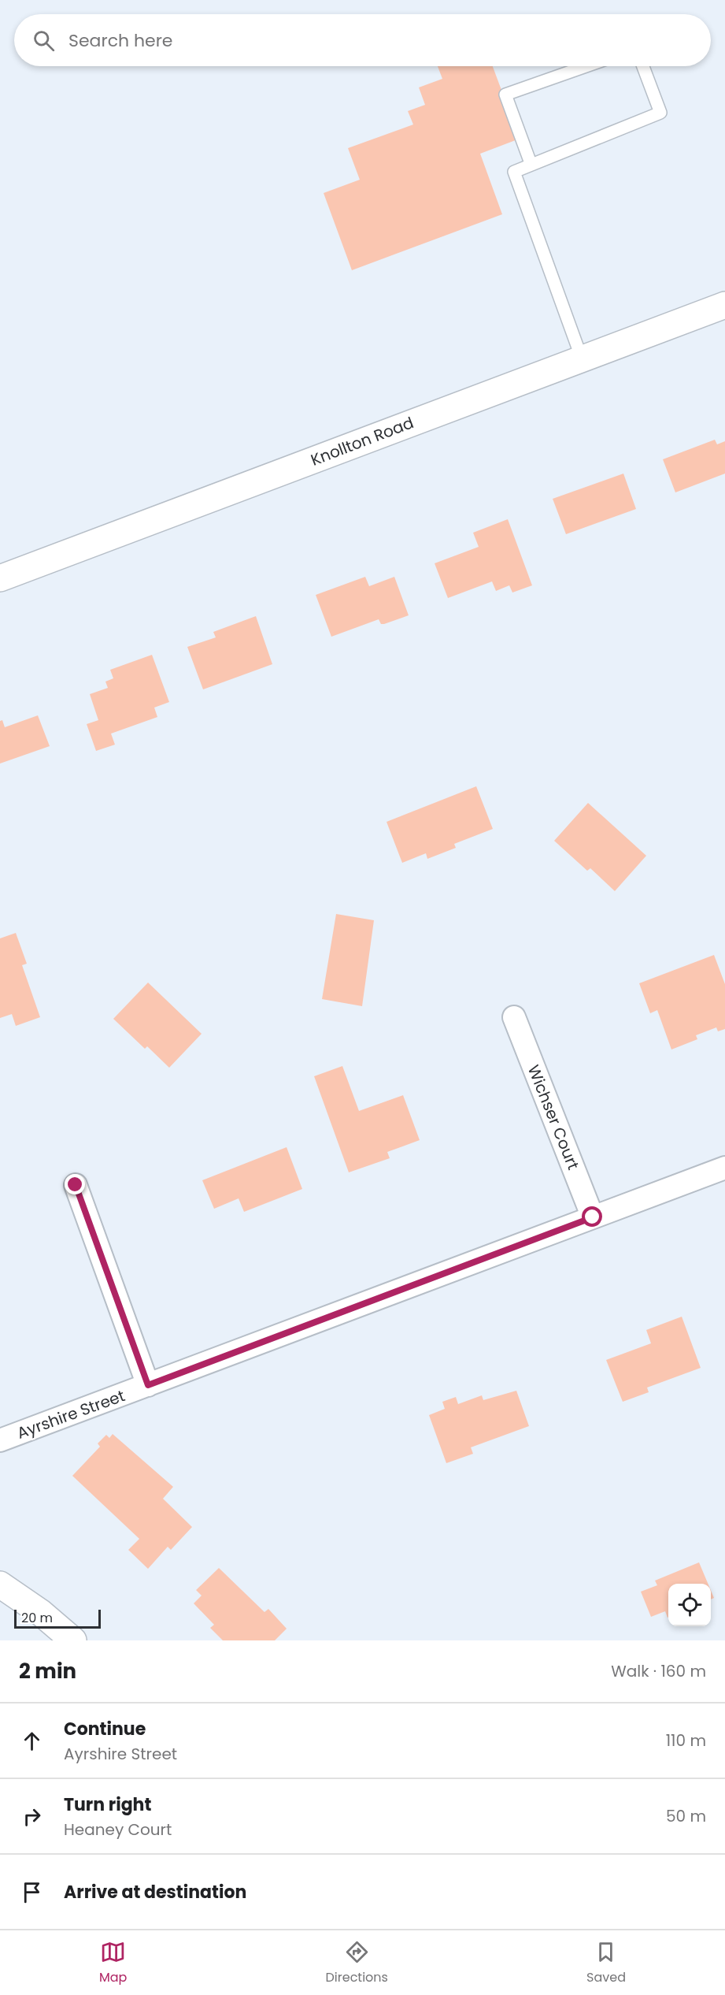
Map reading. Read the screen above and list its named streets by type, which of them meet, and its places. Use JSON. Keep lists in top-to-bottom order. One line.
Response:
{"streets":{"street":["Knollton Road","Wichser Court","Ayrshire Street"]},"crossings":[["Wichser Court","Ayrshire Street"]],"scale_bar":"20 m","page":{"search":"Search here","scale":"20 m","heading":["2 min","Walk · 160 m"],"list":[["Continue","Ayrshire Street","110 m"],["Turn right","Heaney Court","50 m"],"Arrive at destination"],"nav":["Map","Directions","Saved"]}}
